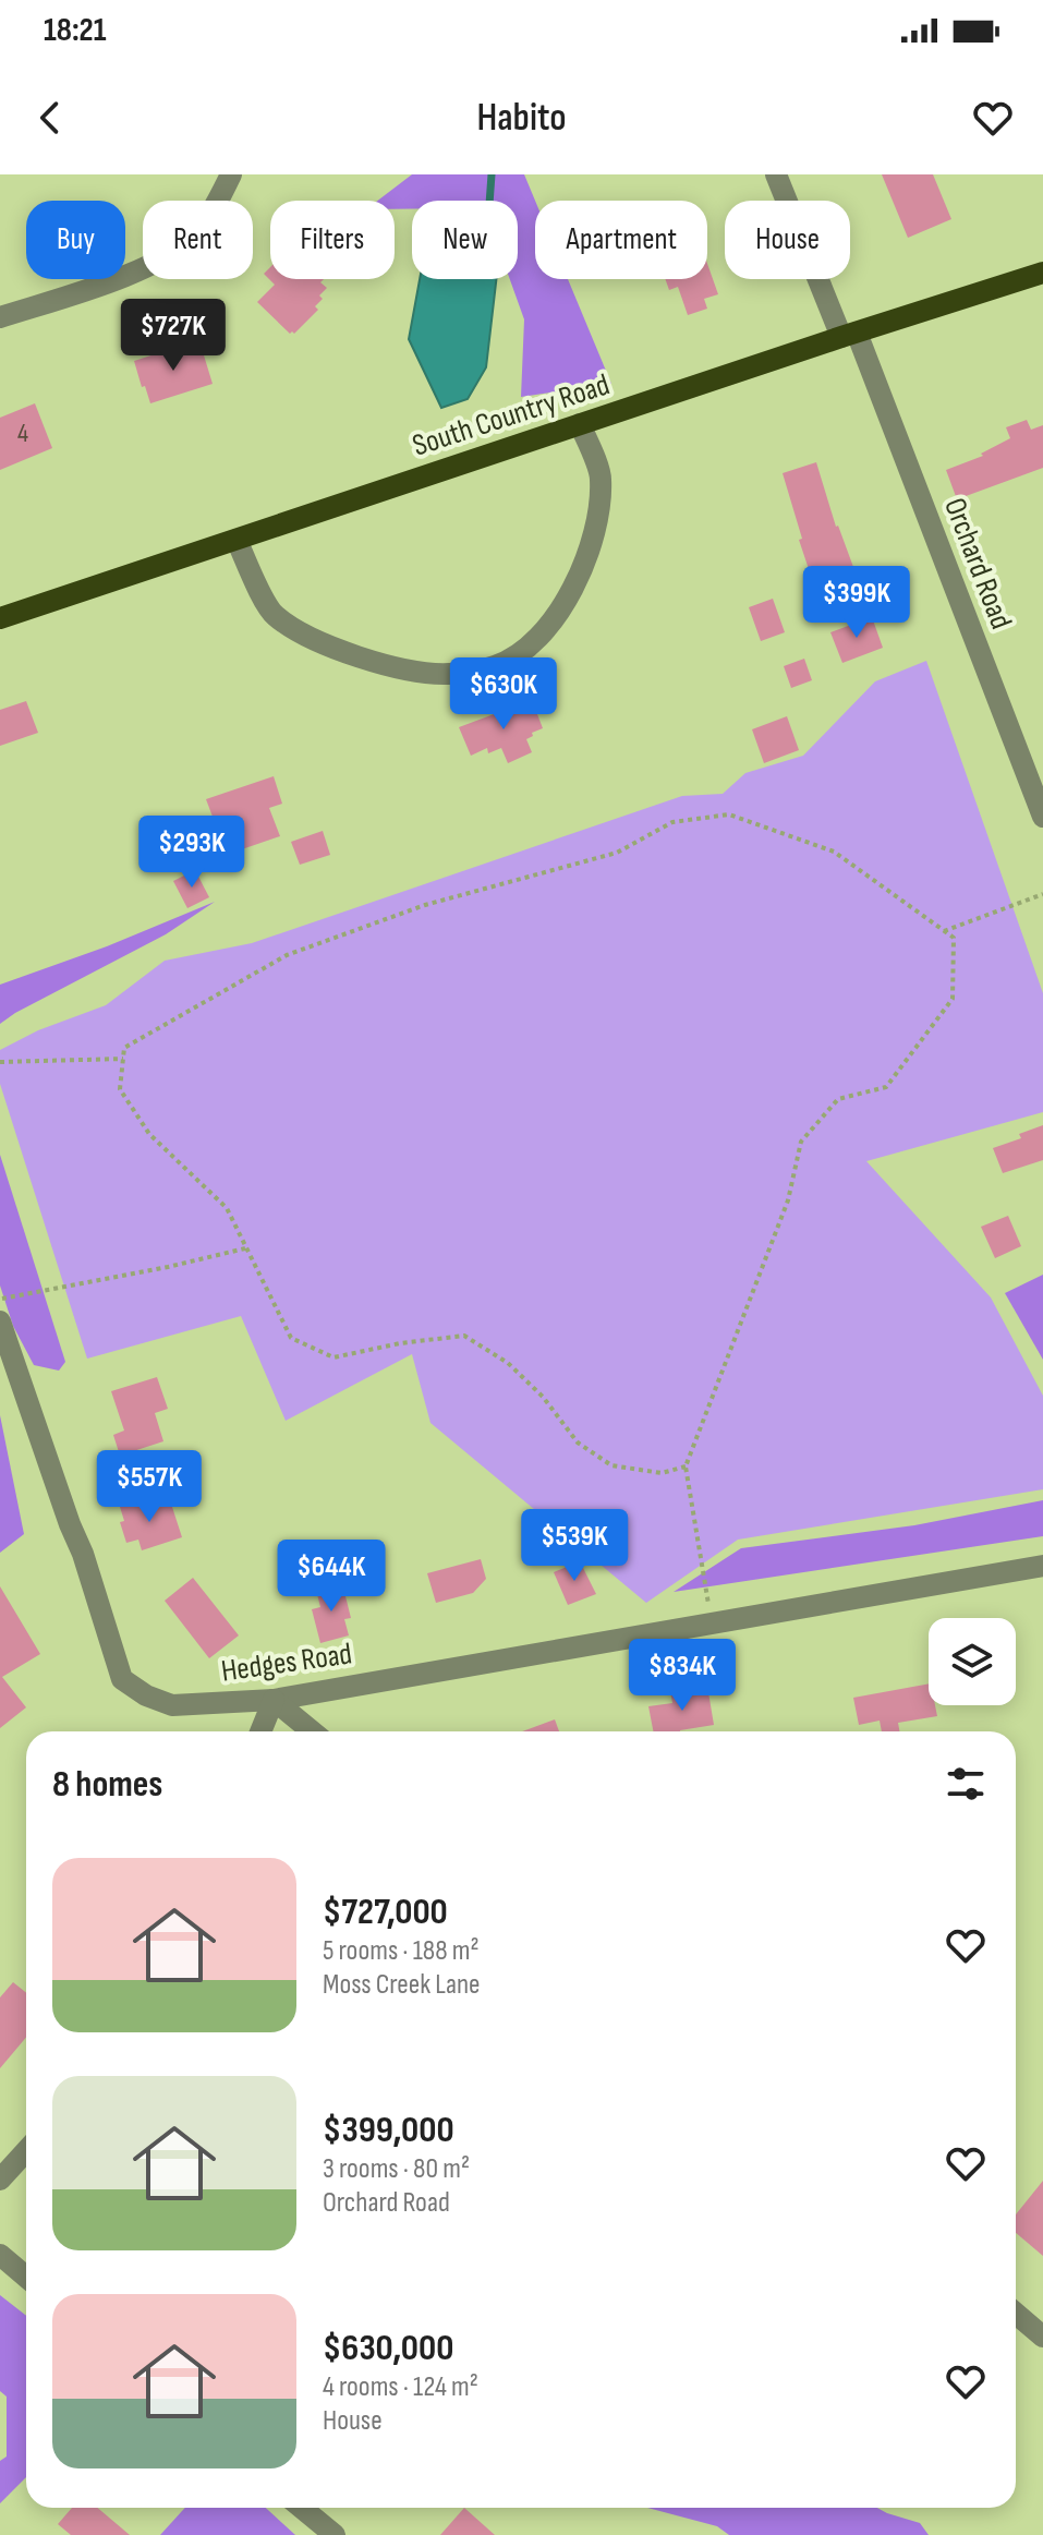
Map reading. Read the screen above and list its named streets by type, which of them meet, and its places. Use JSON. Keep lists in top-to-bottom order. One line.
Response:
{"streets":{"main road":["South Country Road"],"street":["Orchard Road","Hedges Road"]},"crossings":[["South Country Road","Orchard Road"]],"house_numbers":["4"],"page":{"status":"18:21","header":"Habito","chip":["Buy","Rent","Filters","New","Apartment","House"],"price":["$727K","$399K","$630K","$293K","$557K","$539K","$644K","$834K"],"heading":"8 homes","list":[{"name":"$727,000","note":"5 rooms · 188 m² · Moss Creek Lane"},{"name":"$399,000","note":"3 rooms · 80 m² · Orchard Road"},{"name":"$630,000","note":"4 rooms · 124 m² · House"}]}}
